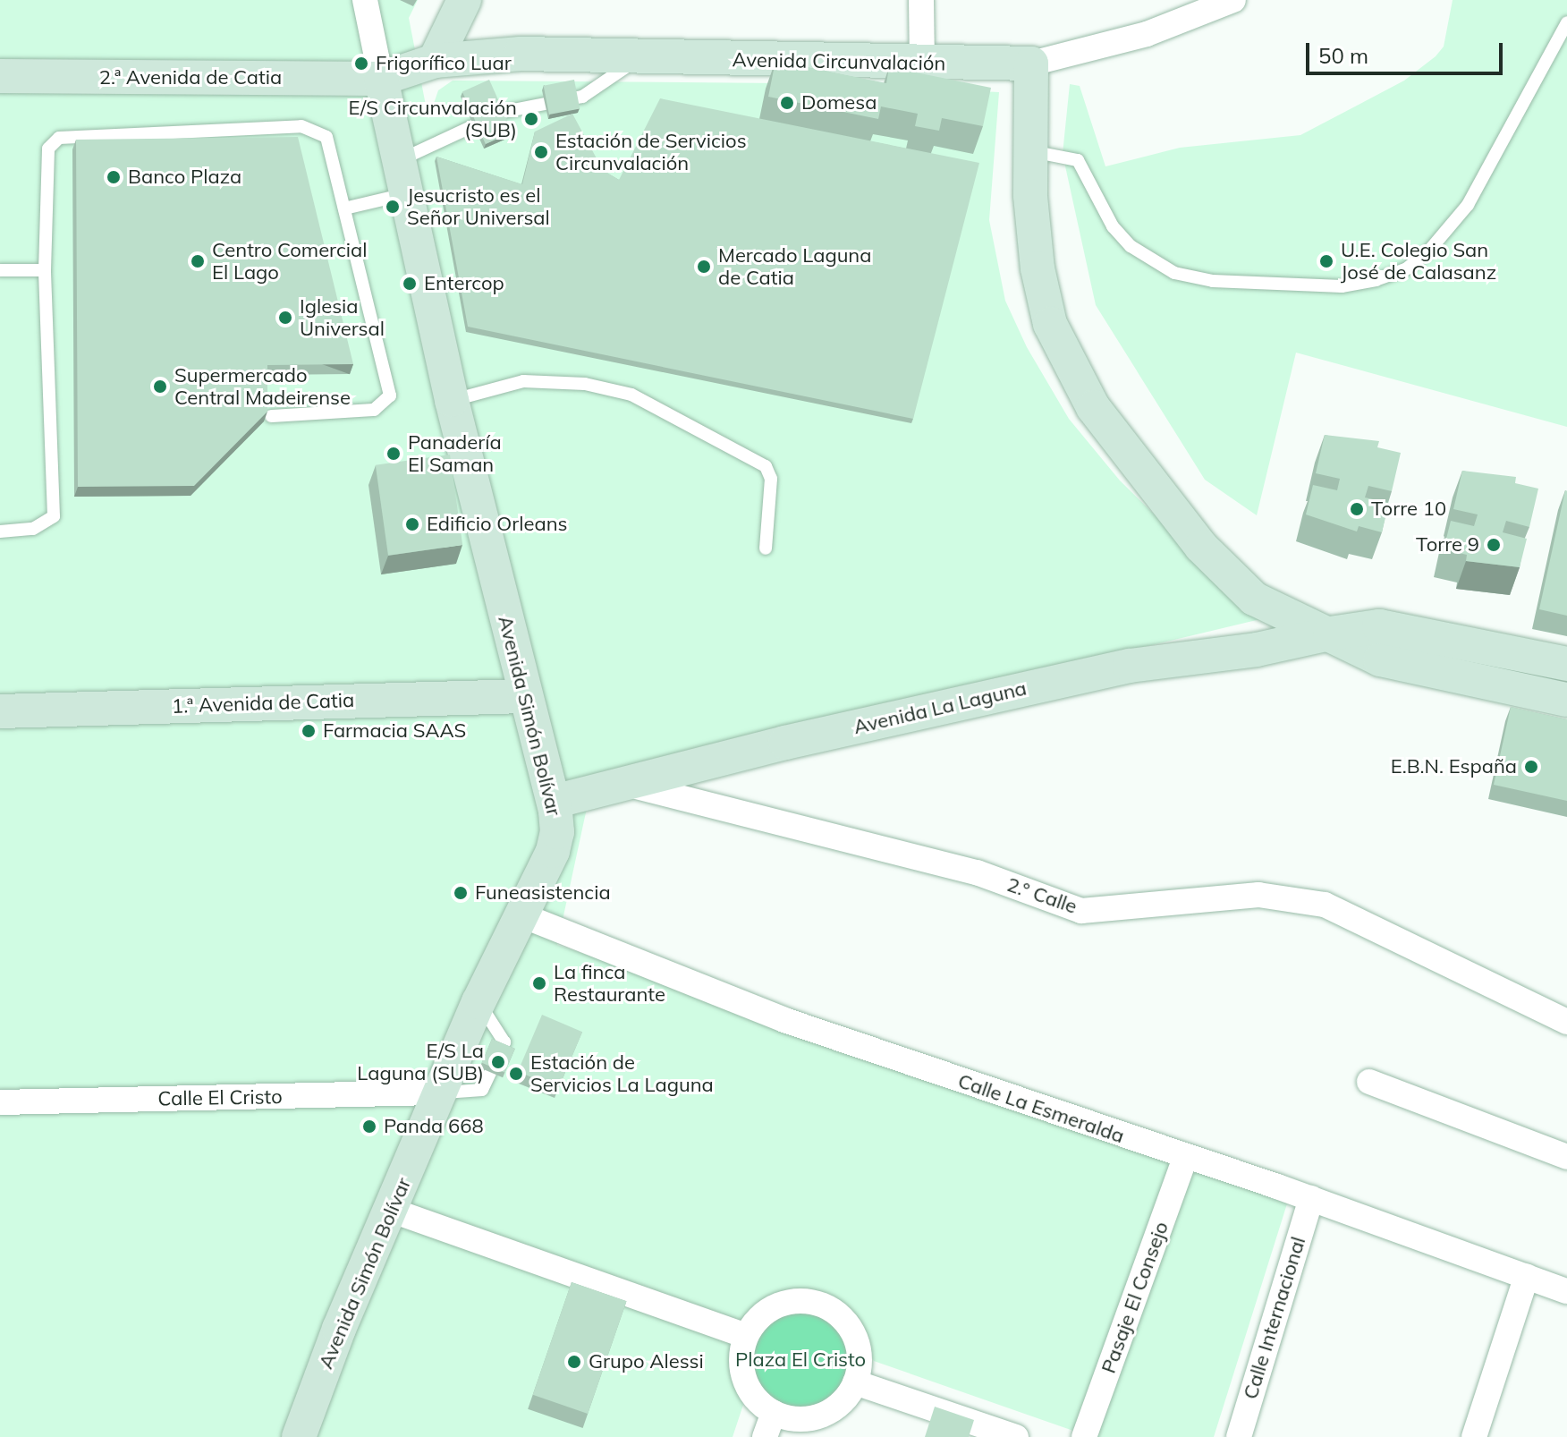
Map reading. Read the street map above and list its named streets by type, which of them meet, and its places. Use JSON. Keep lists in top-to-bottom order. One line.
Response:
{"streets":{"street":["Avenida Circunvalación","2.ª Avenida de Catia","1.ª Avenida de Catia","Avenida La Laguna","Avenida Simón Bolívar","2.° Calle","Calle El Cristo","Calle La Esmeralda","Pasaje El Consejo","Calle Internacional"]},"crossings":[["Avenida Circunvalación","2.ª Avenida de Catia"],["2.ª Avenida de Catia","Avenida Simón Bolívar"],["1.ª Avenida de Catia","Avenida Simón Bolívar"],["Avenida La Laguna","Avenida Simón Bolívar"],["Avenida La Laguna","2.° Calle"],["Avenida Simón Bolívar","Calle El Cristo"],["Avenida Simón Bolívar","Calle La Esmeralda"],["Calle La Esmeralda","Pasaje El Consejo"],["Calle La Esmeralda","Calle Internacional"]],"parks":["Plaza El Cristo"],"places":["Frigorífico Luar","Domesa","E/S Circunvalación (SUB)","Estación de Servicios Circunvalación","Banco Plaza","Jesucristo es el Señor Universal","Centro Comercial El Lago","U.E. Colegio San José de Calasanz","Mercado Laguna de Catia","Entercop","Iglesia Universal","Supermercado Central Madeirense","Panadería El Saman","Torre 10","Edificio Orleans","Torre 9","Farmacia SAAS","E.B.N. España","Funeasistencia","La finca Restaurante","E/S La Laguna (SUB)","Estación de Servicios La Laguna","Panda 668","Grupo Alessi"],"scale_bar":"50 m"}
